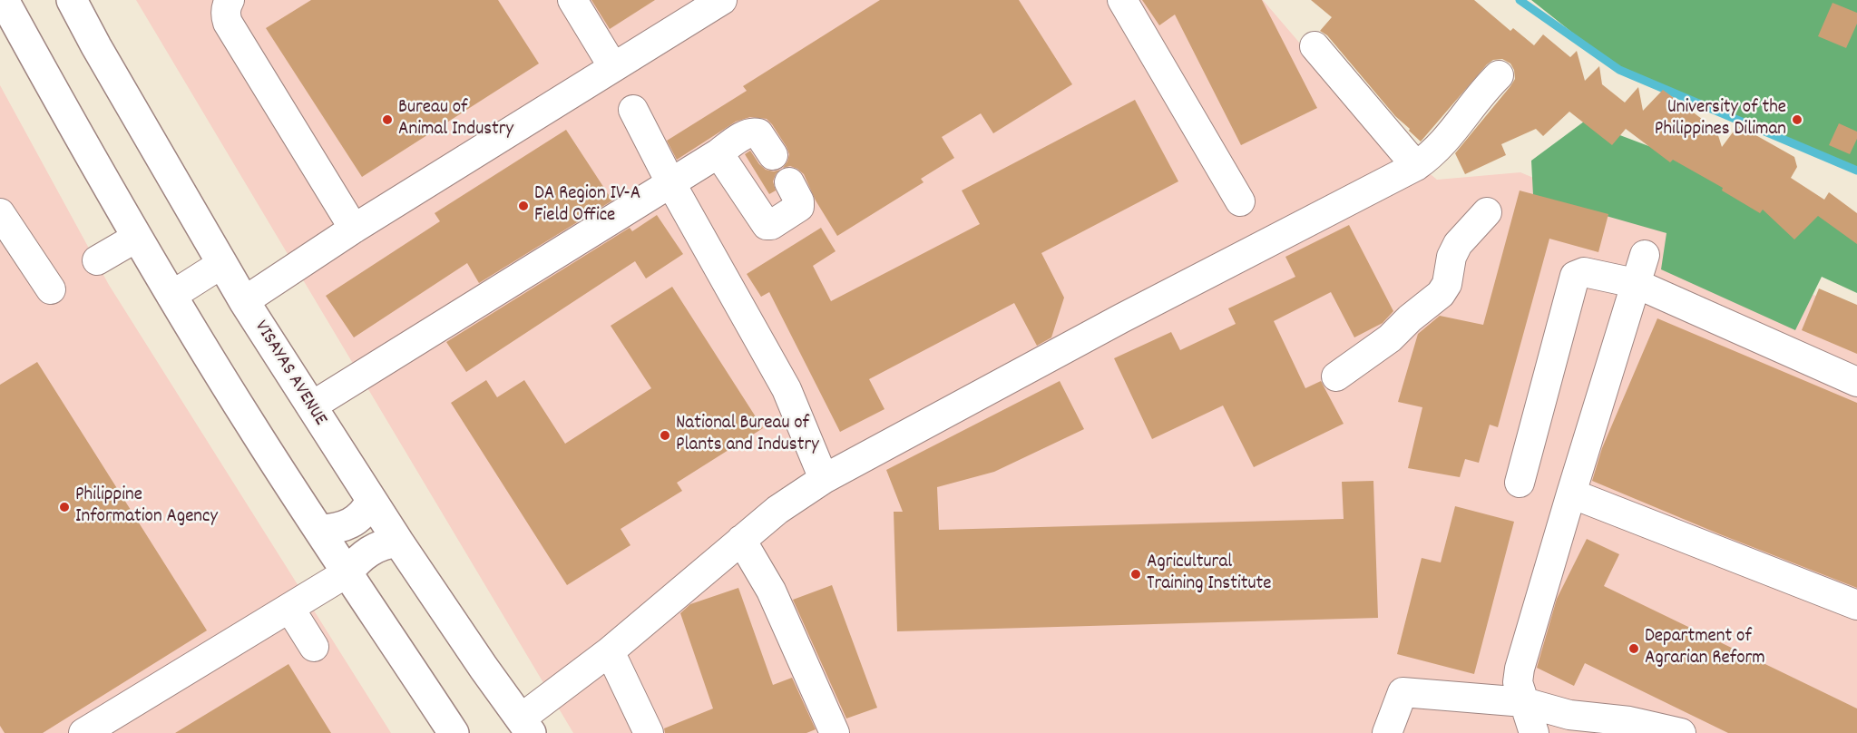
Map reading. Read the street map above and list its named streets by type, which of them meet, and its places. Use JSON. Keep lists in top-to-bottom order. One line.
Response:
{"streets":{"main road":["VISAYAS AVENUE"]},"places":["Bureau of Animal Industry","University of the Philippines Diliman","DA Region IV-A Field Office","National Bureau of Plants and Industry","Philippine Information Agency","Agricultural Training Institute","Department of Agrarian Reform"]}
